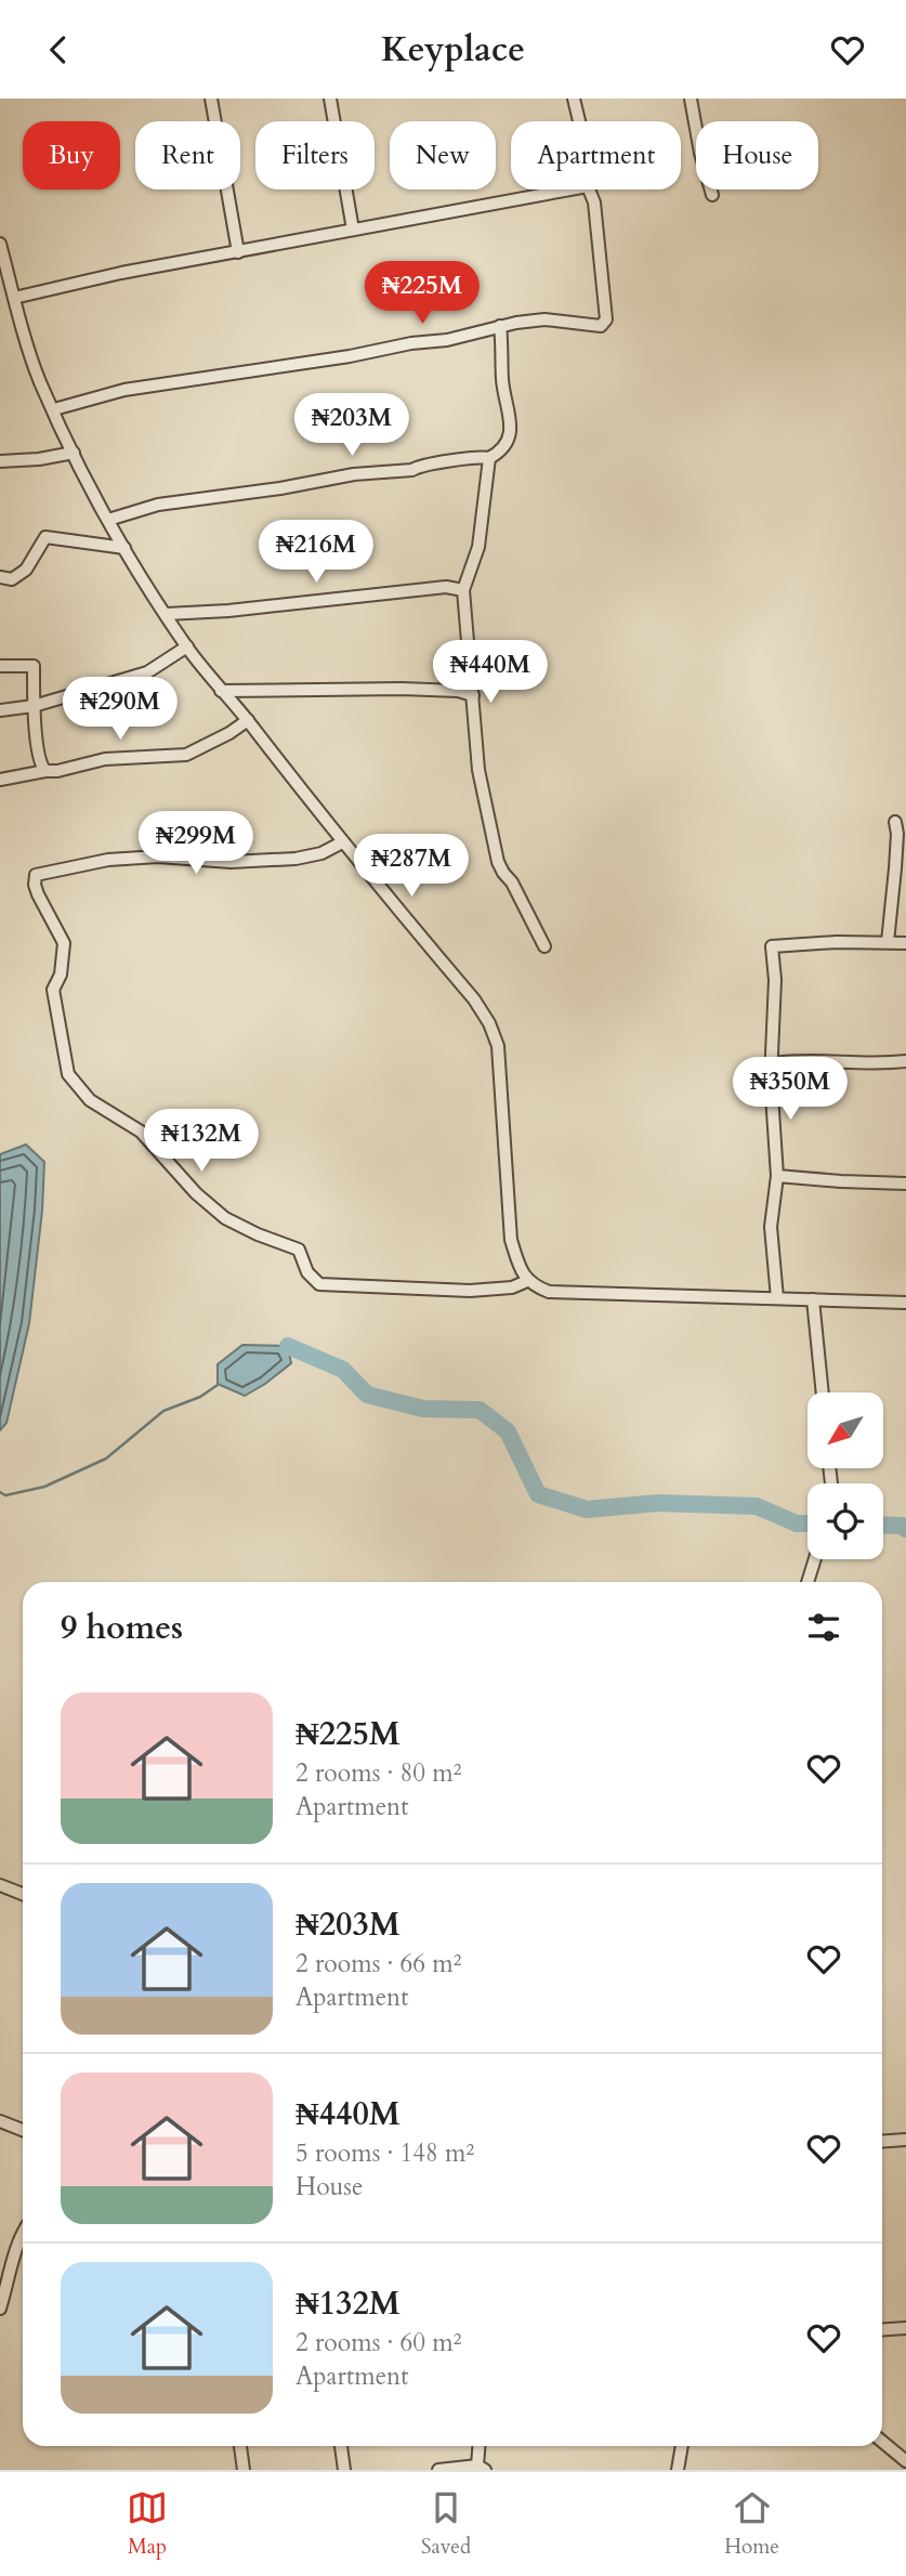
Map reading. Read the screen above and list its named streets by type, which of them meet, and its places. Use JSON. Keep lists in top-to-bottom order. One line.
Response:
{"north":"bottom left","page":{"header":"Keyplace","chip":["Buy","Rent","Filters","New","Apartment","House"],"price":["₦225M","₦203M","₦216M","₦440M","₦290M","₦299M","₦287M","₦350M","₦132M"],"heading":"9 homes","list":[{"name":"₦225M","note":"2 rooms · 80 m² · Apartment"},{"name":"₦203M","note":"2 rooms · 66 m² · Apartment"},{"name":"₦440M","note":"5 rooms · 148 m² · House"},{"name":"₦132M","note":"2 rooms · 60 m² · Apartment"}],"tabs":["Map","Saved","Home"]}}
